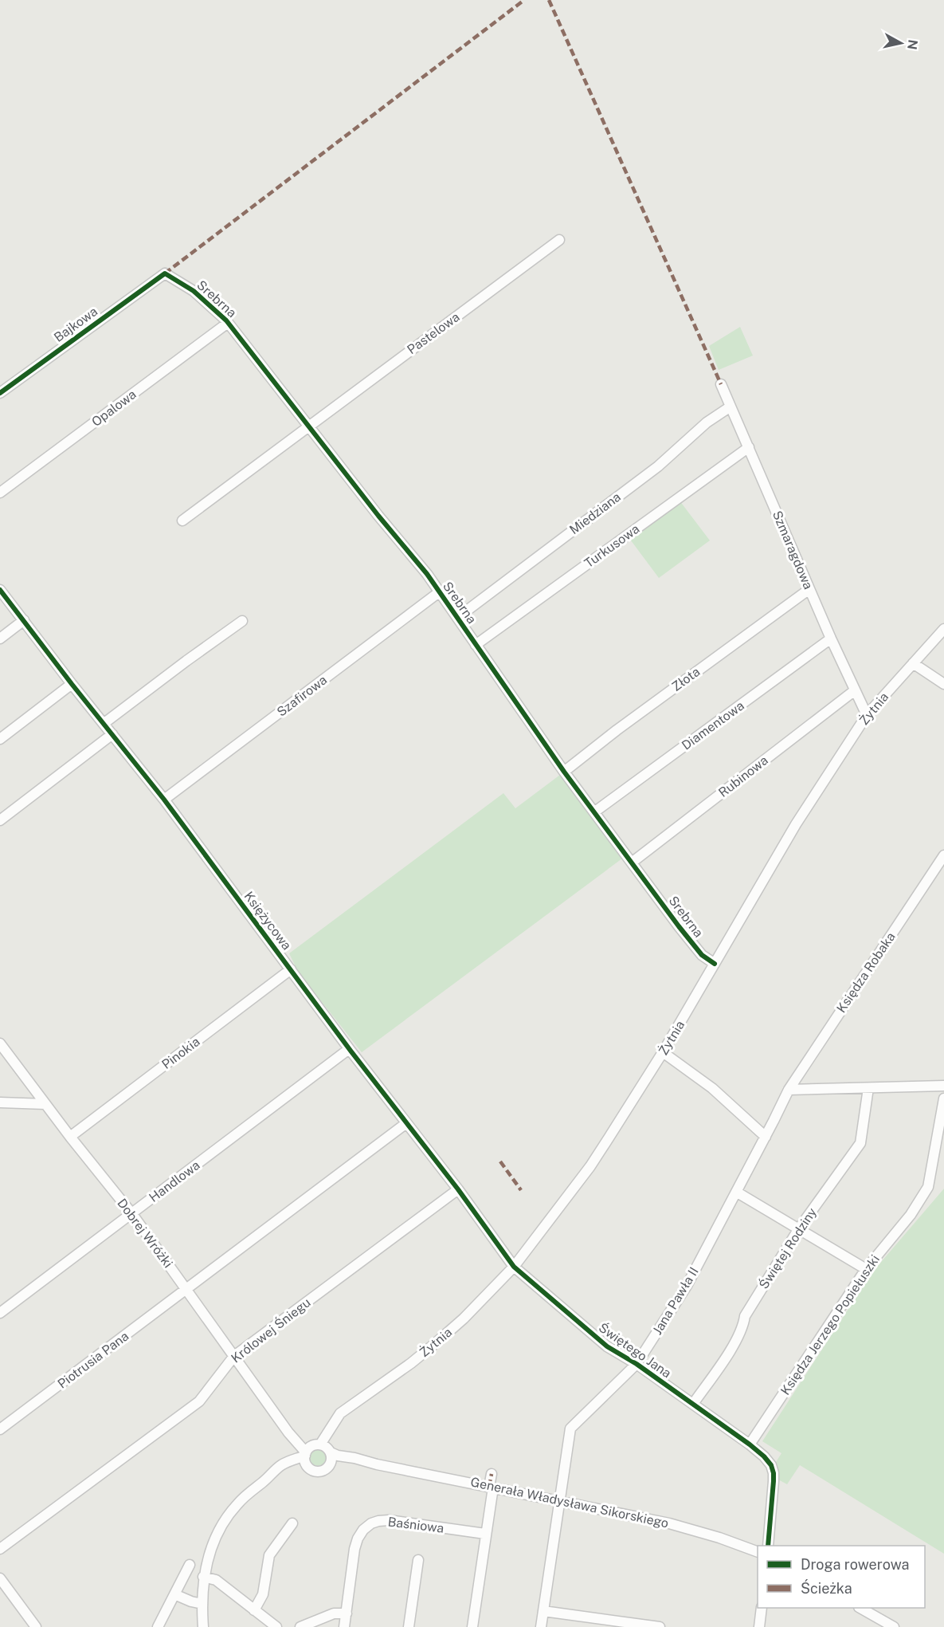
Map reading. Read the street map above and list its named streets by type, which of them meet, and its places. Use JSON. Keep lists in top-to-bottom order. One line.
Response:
{"streets":{"street":["Srebrna","Bajkowa","Pastelowa","Opalowa","Miedziana","Turkusowa","Szmaragdowa","Złota","Szafirowa","Żytnia","Diamentowa","Rubinowa","Księżycowa","Księdza Robaka","Pinokia","Handlowa","Dobrej Wróżki","Świętej Rodziny","Jana Pawła II","Księdza Jerzego Popiełuszki","Królowej Śniegu","Świętego Jana","Piotrusia Pana","Generała Władysława Sikorskiego","Baśniowa"]},"crossings":[["Srebrna","Bajkowa"],["Srebrna","Pastelowa"],["Srebrna","Opalowa"],["Srebrna","Miedziana"],["Srebrna","Turkusowa"],["Srebrna","Złota"],["Srebrna","Szafirowa"],["Srebrna","Żytnia"],["Srebrna","Diamentowa"],["Srebrna","Rubinowa"],["Miedziana","Szmaragdowa"],["Turkusowa","Szmaragdowa"],["Szmaragdowa","Złota"],["Szmaragdowa","Żytnia"],["Szmaragdowa","Diamentowa"],["Szmaragdowa","Rubinowa"],["Szafirowa","Księżycowa"],["Żytnia","Księżycowa"],["Żytnia","Dobrej Wróżki"],["Żytnia","Świętego Jana"],["Żytnia","Generała Władysława Sikorskiego"],["Księżycowa","Pinokia"],["Księżycowa","Handlowa"],["Księżycowa","Królowej Śniegu"],["Księżycowa","Świętego Jana"],["Księżycowa","Piotrusia Pana"],["Księdza Robaka","Jana Pawła II"],["Pinokia","Dobrej Wróżki"],["Handlowa","Dobrej Wróżki"],["Dobrej Wróżki","Królowej Śniegu"],["Dobrej Wróżki","Piotrusia Pana"],["Dobrej Wróżki","Generała Władysława Sikorskiego"],["Świętej Rodziny","Świętego Jana"],["Jana Pawła II","Świętego Jana"],["Jana Pawła II","Generała Władysława Sikorskiego"],["Księdza Jerzego Popiełuszki","Świętego Jana"]],"legend":["Droga rowerowa","Ścieżka"],"north":"right"}
